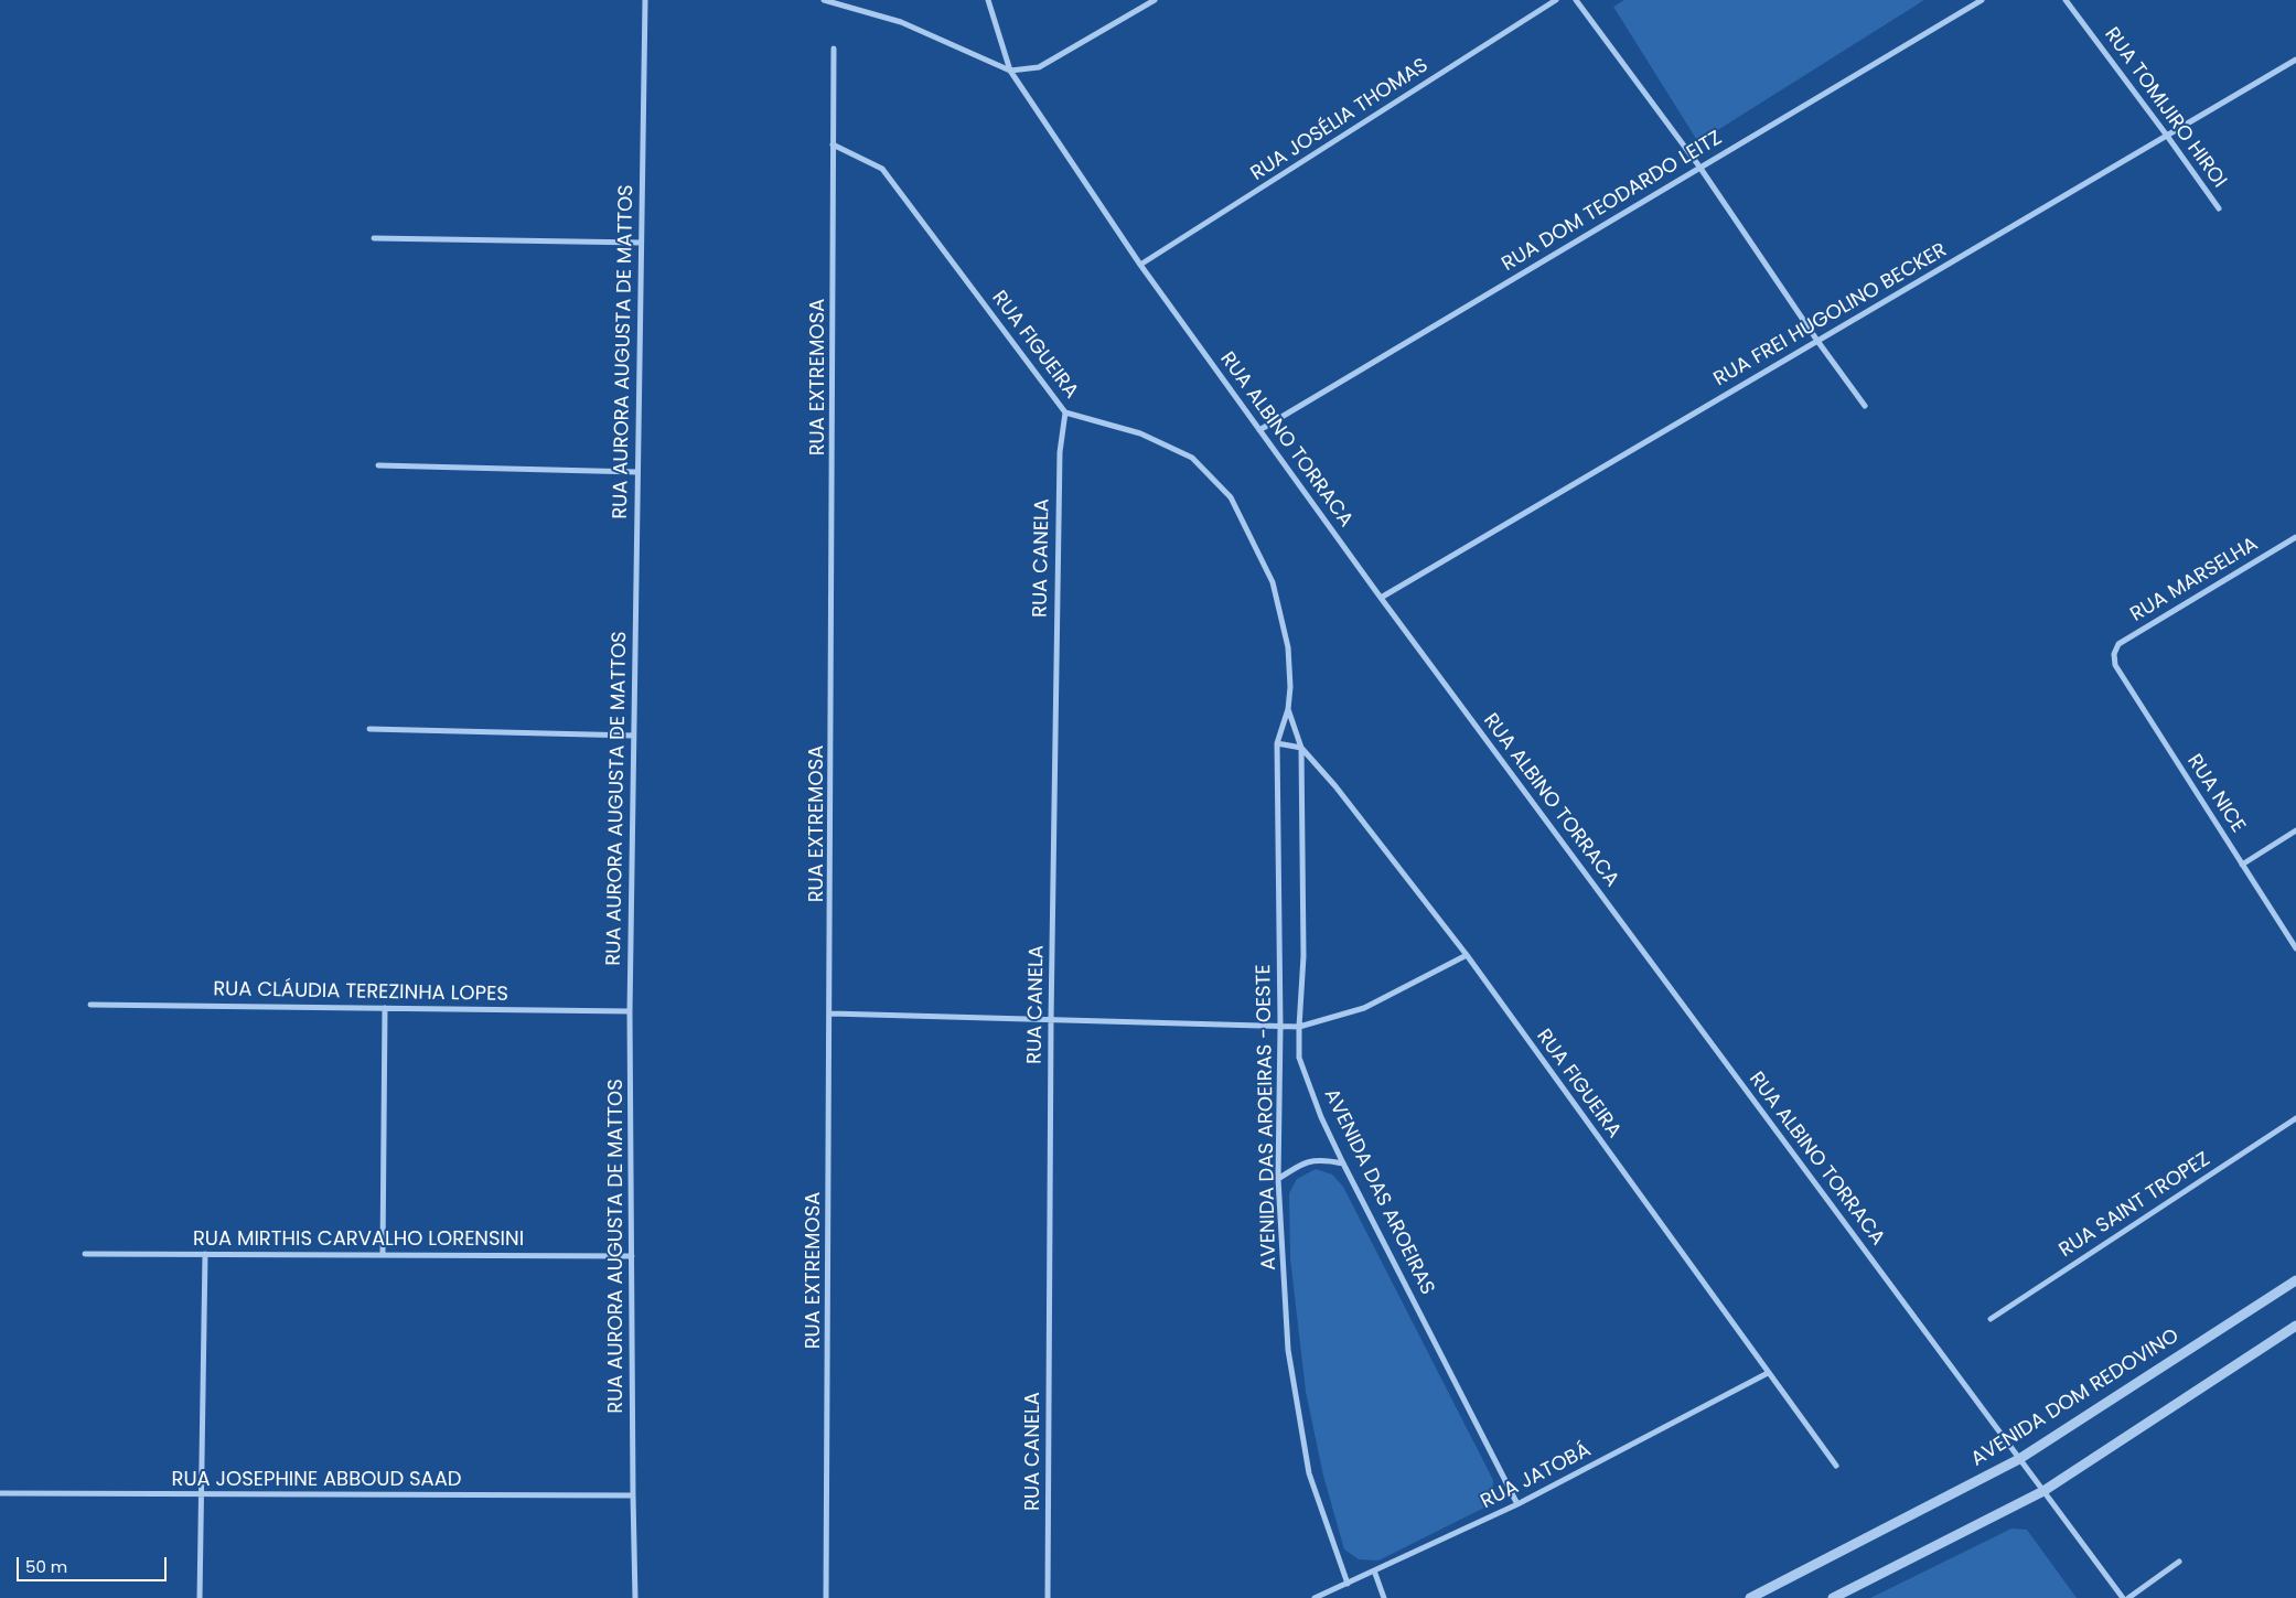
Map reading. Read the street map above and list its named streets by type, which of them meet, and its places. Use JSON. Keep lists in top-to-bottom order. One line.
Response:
{"streets":{"street":["RUA TOMIJIRO HIROI","RUA JOSÉLIA THOMAS","RUA DOM TEODARDO LEITZ","RUA FREI HUGOLINO BECKER","RUA FIGUEIRA","RUA AURORA AUGUSTA DE MATTOS","RUA EXTREMOSA","RUA ALBINO TORRACA","RUA CANELA","RUA MARSELHA","RUA NICE","RUA CLÁUDIA TEREZINHA LOPES","AVENIDA DAS AROEIRAS - OESTE","AVENIDA DAS AROEIRAS","RUA SAINT TROPEZ","RUA MIRTHIS CARVALHO LORENSINI","AVENIDA DOM REDOVINO","RUA JATOBÁ","RUA JOSEPHINE ABBOUD SAAD"]},"crossings":[["RUA TOMIJIRO HIROI","RUA FREI HUGOLINO BECKER"],["RUA JOSÉLIA THOMAS","RUA ALBINO TORRACA"],["RUA DOM TEODARDO LEITZ","RUA ALBINO TORRACA"],["RUA FREI HUGOLINO BECKER","RUA ALBINO TORRACA"],["RUA FIGUEIRA","RUA EXTREMOSA"],["RUA FIGUEIRA","RUA CANELA"],["RUA FIGUEIRA","AVENIDA DAS AROEIRAS - OESTE"],["RUA FIGUEIRA","AVENIDA DAS AROEIRAS"],["RUA FIGUEIRA","RUA JATOBÁ"],["RUA AURORA AUGUSTA DE MATTOS","RUA CLÁUDIA TEREZINHA LOPES"],["RUA AURORA AUGUSTA DE MATTOS","RUA MIRTHIS CARVALHO LORENSINI"],["RUA AURORA AUGUSTA DE MATTOS","RUA JOSEPHINE ABBOUD SAAD"],["RUA ALBINO TORRACA","AVENIDA DOM REDOVINO"],["RUA MARSELHA","RUA NICE"],["AVENIDA DAS AROEIRAS - OESTE","AVENIDA DAS AROEIRAS"],["AVENIDA DAS AROEIRAS - OESTE","RUA JATOBÁ"],["AVENIDA DAS AROEIRAS","RUA JATOBÁ"]],"scale_bar":"50 m"}
